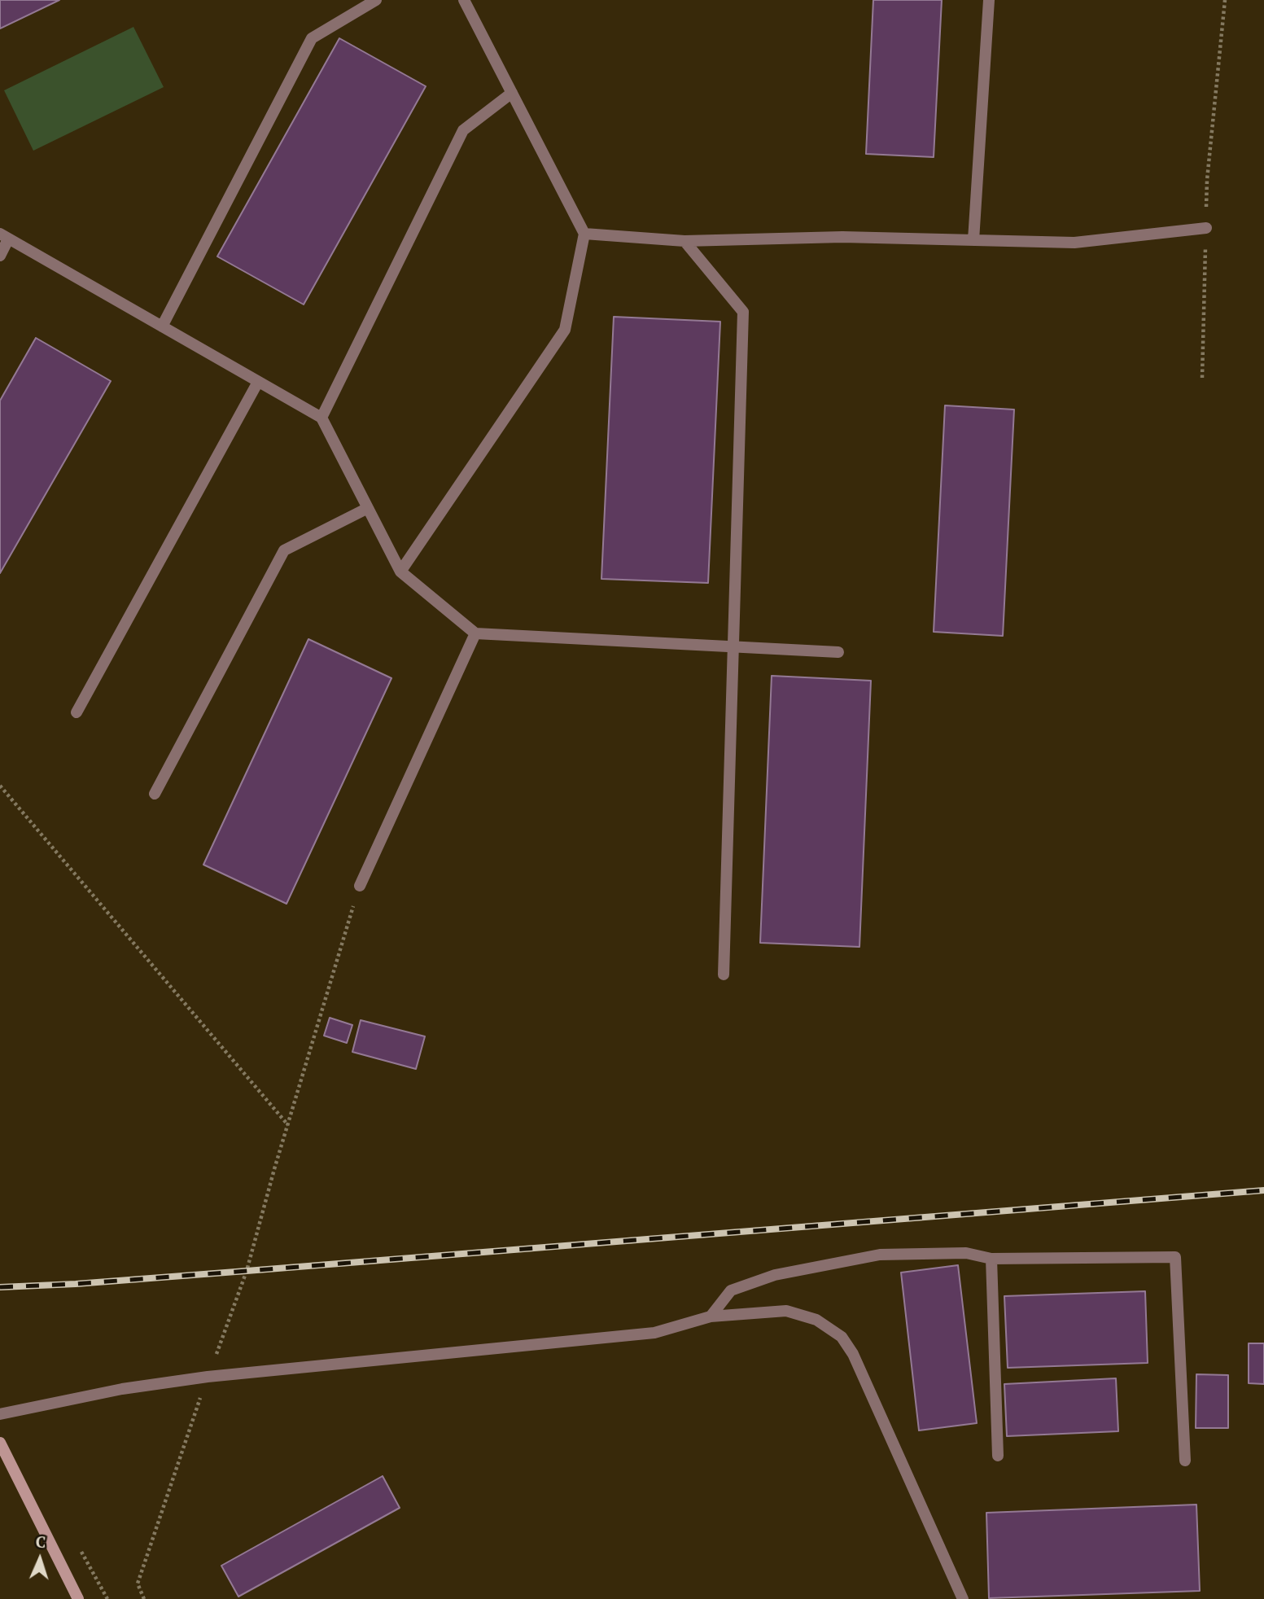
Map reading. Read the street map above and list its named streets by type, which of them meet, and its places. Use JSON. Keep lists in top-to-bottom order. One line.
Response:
{"north":"top"}
